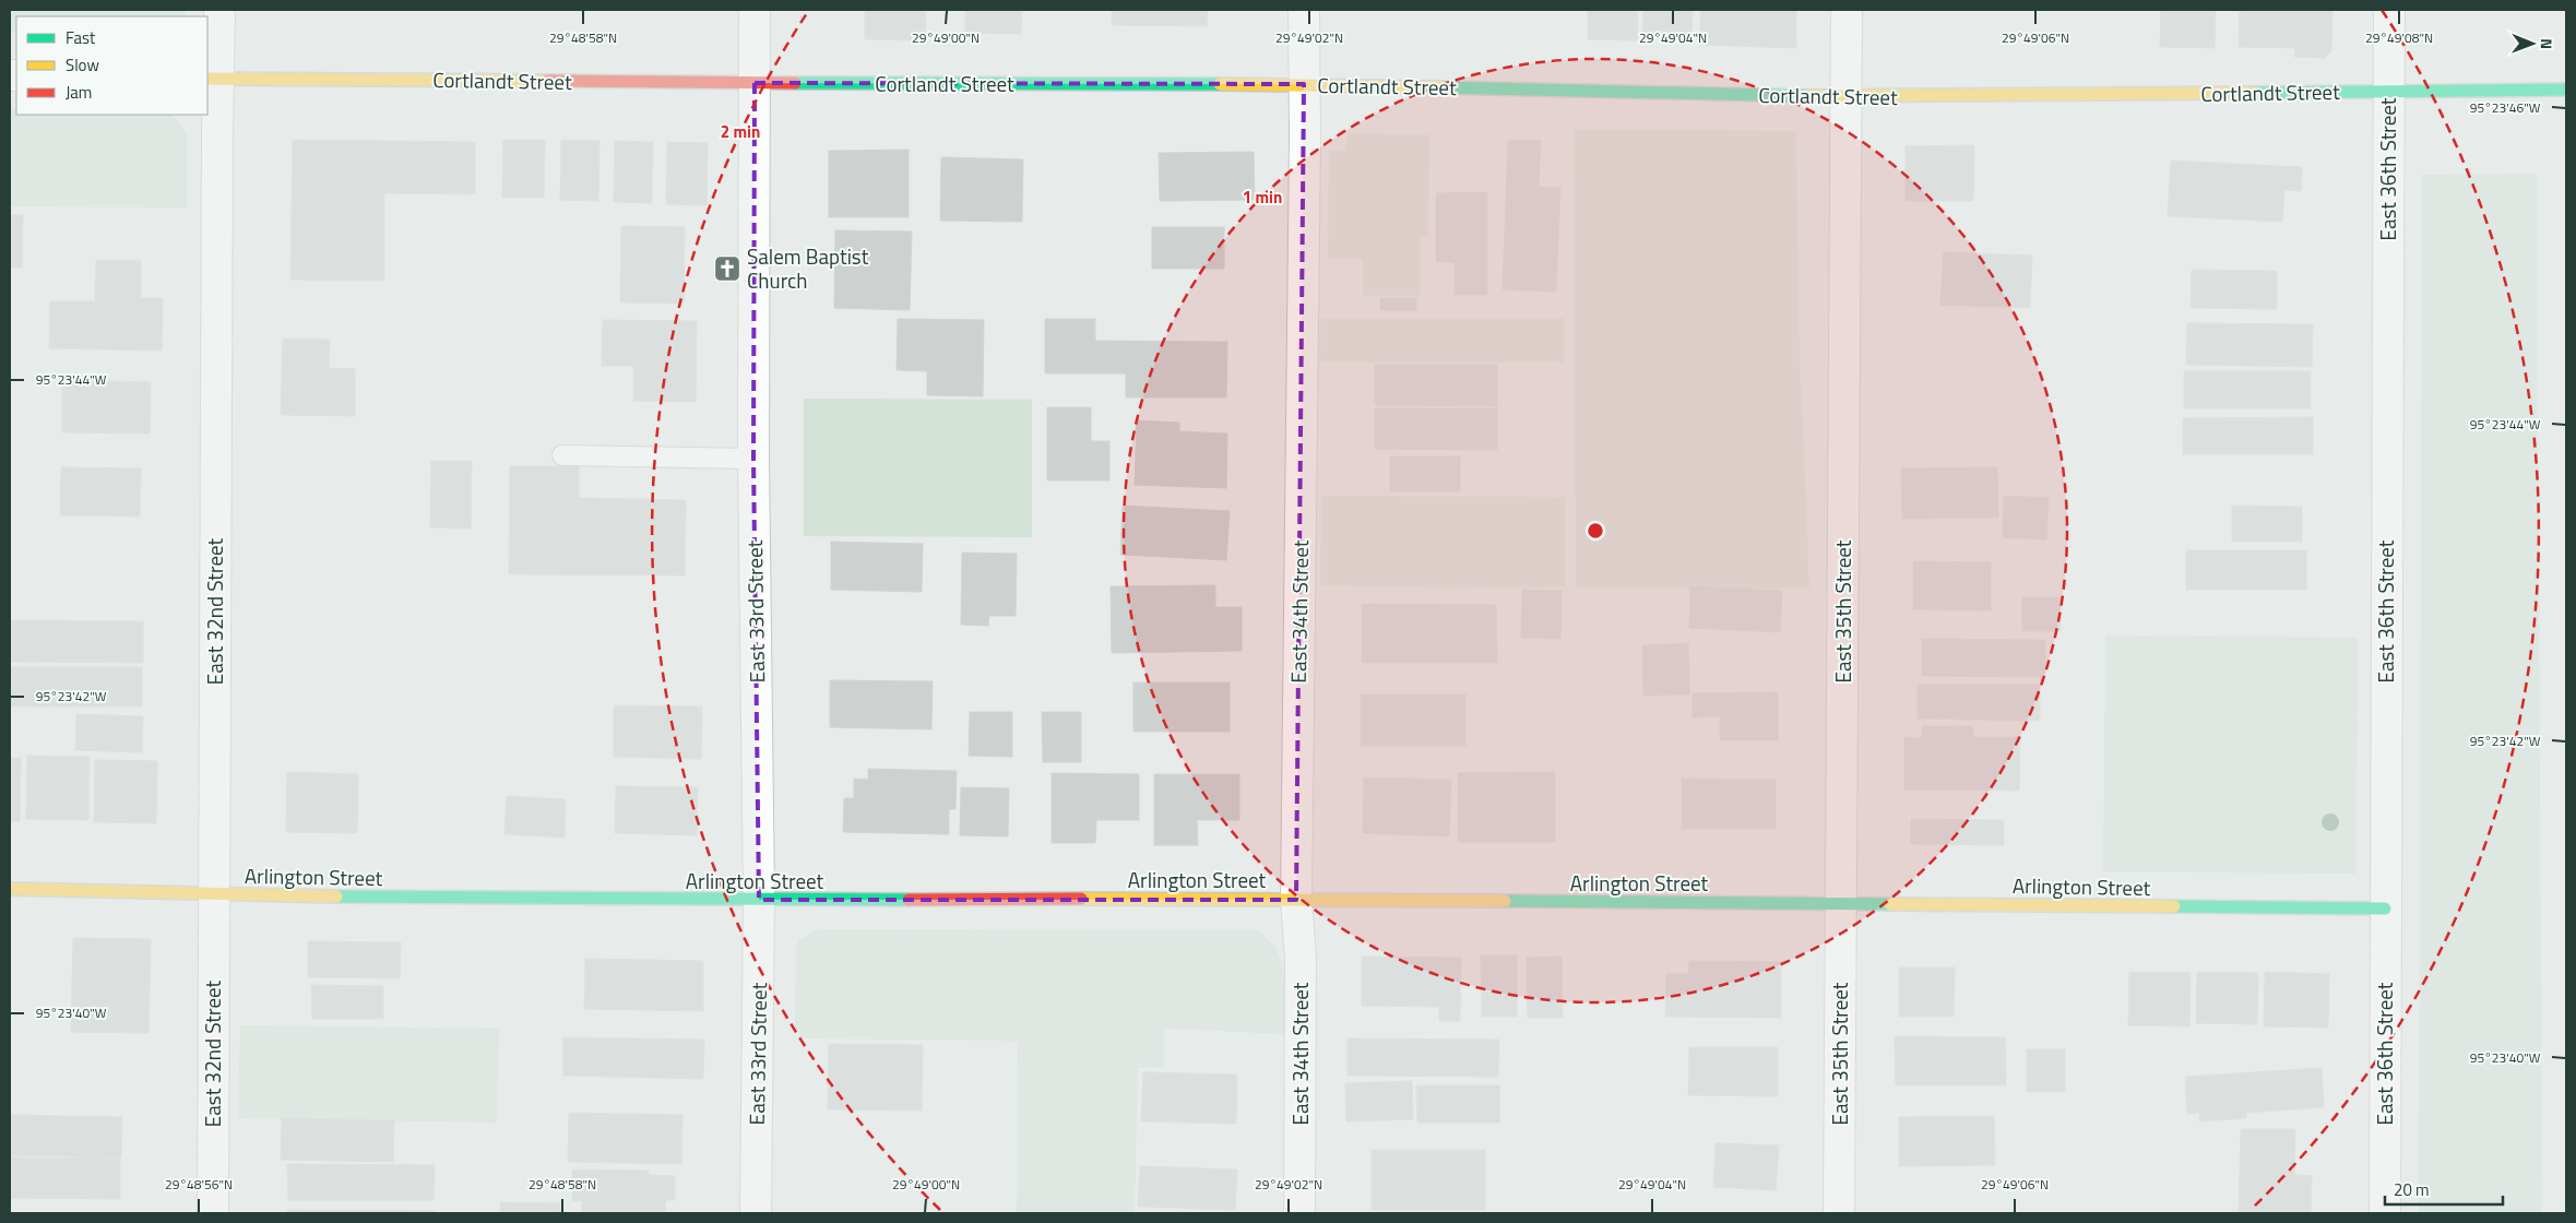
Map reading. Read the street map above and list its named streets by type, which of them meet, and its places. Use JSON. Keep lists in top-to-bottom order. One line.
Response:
{"streets":{"street":["Cortlandt Street","East 36th Street","East 32nd Street","East 33rd Street","East 34th Street","East 35th Street","Arlington Street"]},"crossings":[["Cortlandt Street","East 36th Street"],["Cortlandt Street","East 32nd Street"],["Cortlandt Street","East 33rd Street"],["Cortlandt Street","East 34th Street"],["Cortlandt Street","East 35th Street"],["East 36th Street","Arlington Street"],["East 32nd Street","Arlington Street"],["East 33rd Street","Arlington Street"],["East 34th Street","Arlington Street"],["East 35th Street","Arlington Street"]],"places":{"church":["Salem Baptist Church"]},"legend":["Fast","Slow","Jam"],"scale_bar":"20 m","north":"right","coordinates":["29°48'58\"N","29°49'00\"N","29°49'02\"N","29°49'04\"N","29°49'06\"N","29°49'08\"N","95°23'46\"W","95°23'44\"W","95°23'42\"W","95°23'40\"W","29°48'56\"N"],"rings":["2 min","1 min"]}
